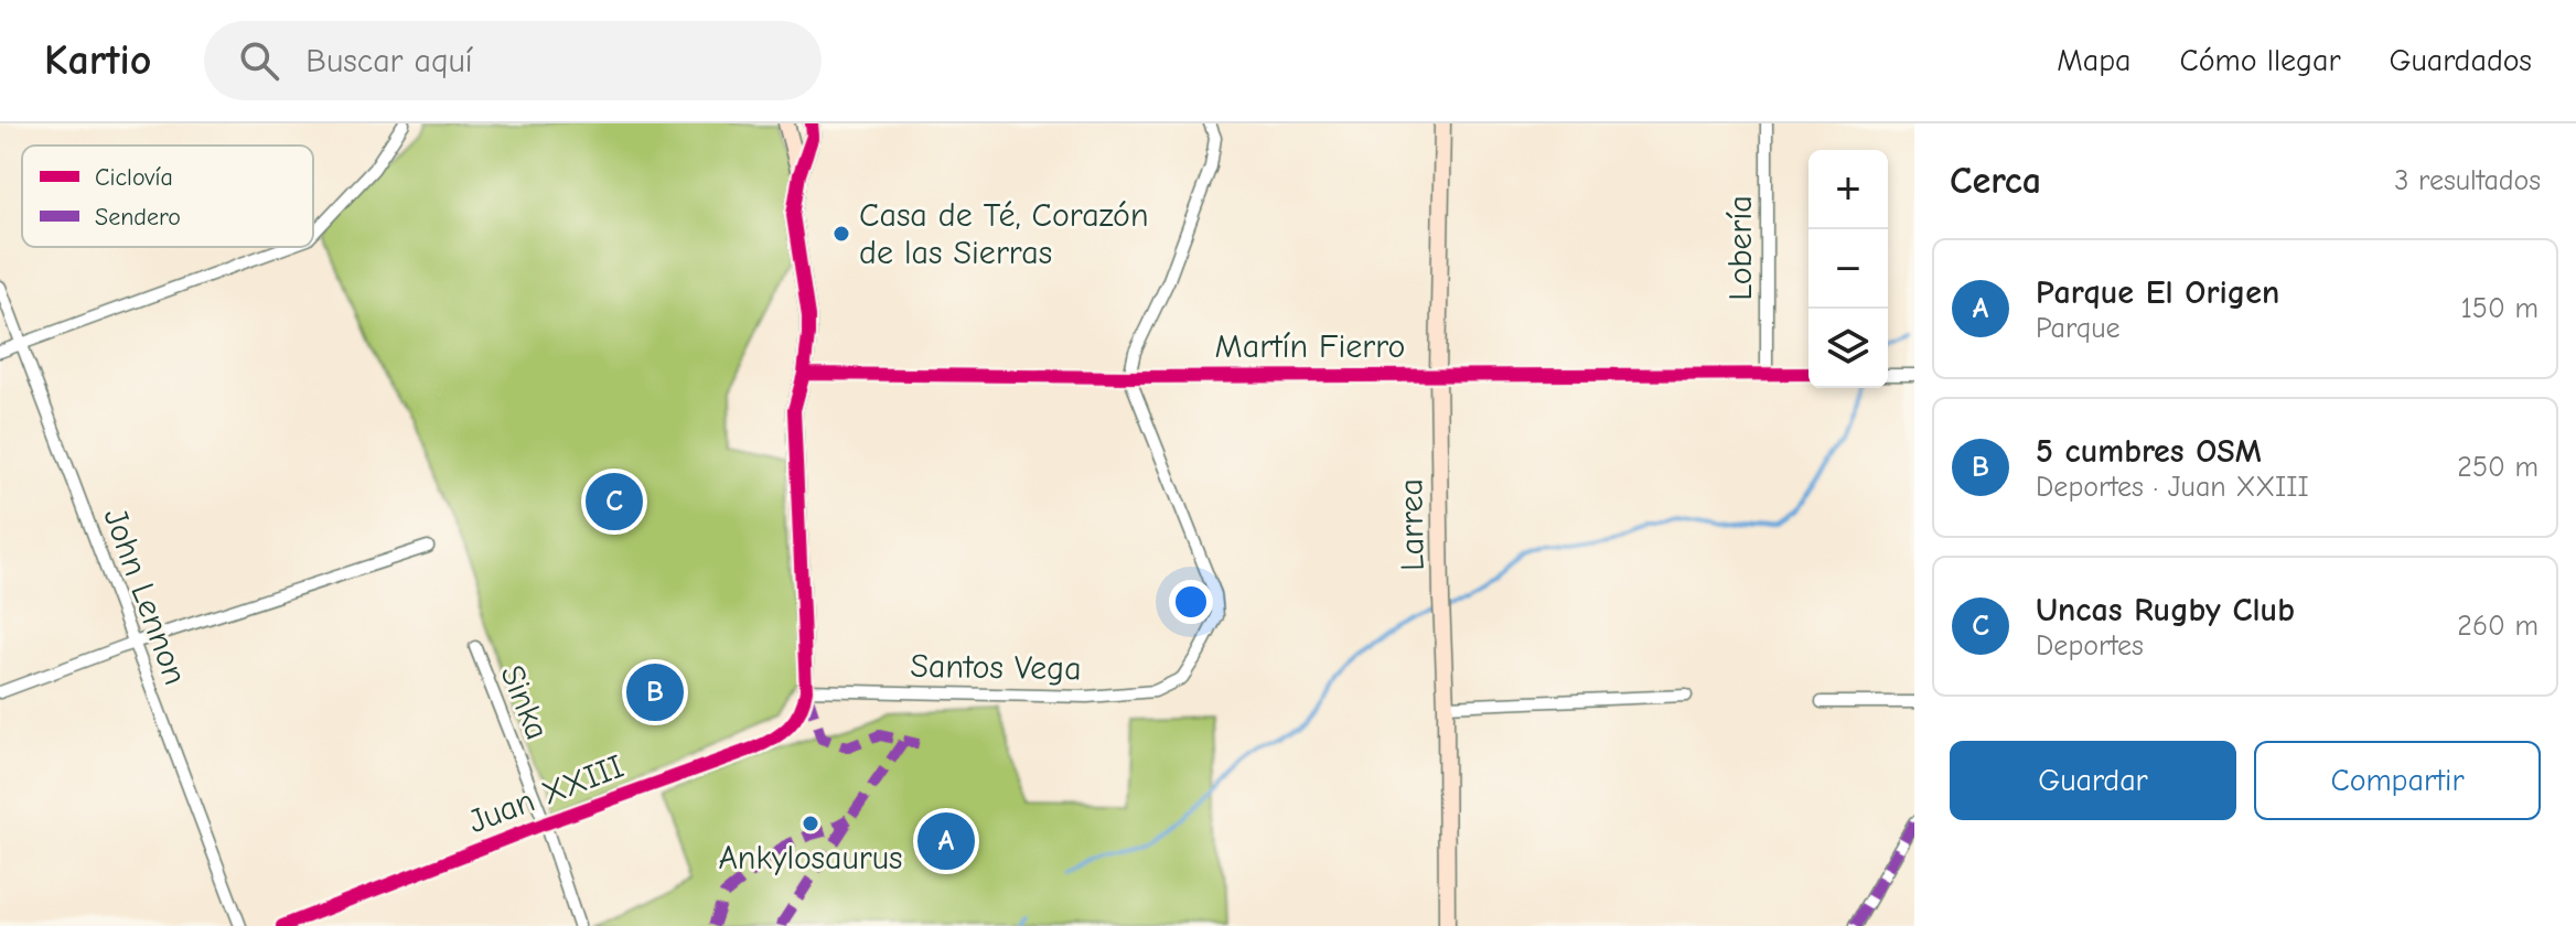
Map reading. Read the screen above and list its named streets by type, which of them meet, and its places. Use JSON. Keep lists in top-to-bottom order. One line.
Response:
{"streets":{"street":["Lobería","Martín Fierro","Larrea","John Lennon","Santos Vega","Sinka","Juan XXIII"]},"crossings":[["Lobería","Martín Fierro"],["Martín Fierro","Larrea"],["Martín Fierro","Santos Vega"],["Santos Vega","Juan XXIII"],["Sinka","Juan XXIII"]],"places":["Casa de Té, Corazón de las Sierras","Ankylosaurus"],"legend":["Ciclovía","Sendero"],"page":{"header":"Kartio","search":"Buscar aquí","nav":["Mapa","Cómo llegar","Guardados"],"heading":["Cerca","3 resultados"],"map_buttons":["+","−"],"list":[{"mark":"A","name":"Parque El Origen","note":"Parque","value":"150 m"},{"mark":"B","name":"5 cumbres OSM","note":"Deportes · Juan XXIII","value":"250 m"},{"mark":"C","name":"Uncas Rugby Club","note":"Deportes","value":"260 m"}],"pins":["C","B","A"],"buttons":["Guardar","Compartir"]}}
